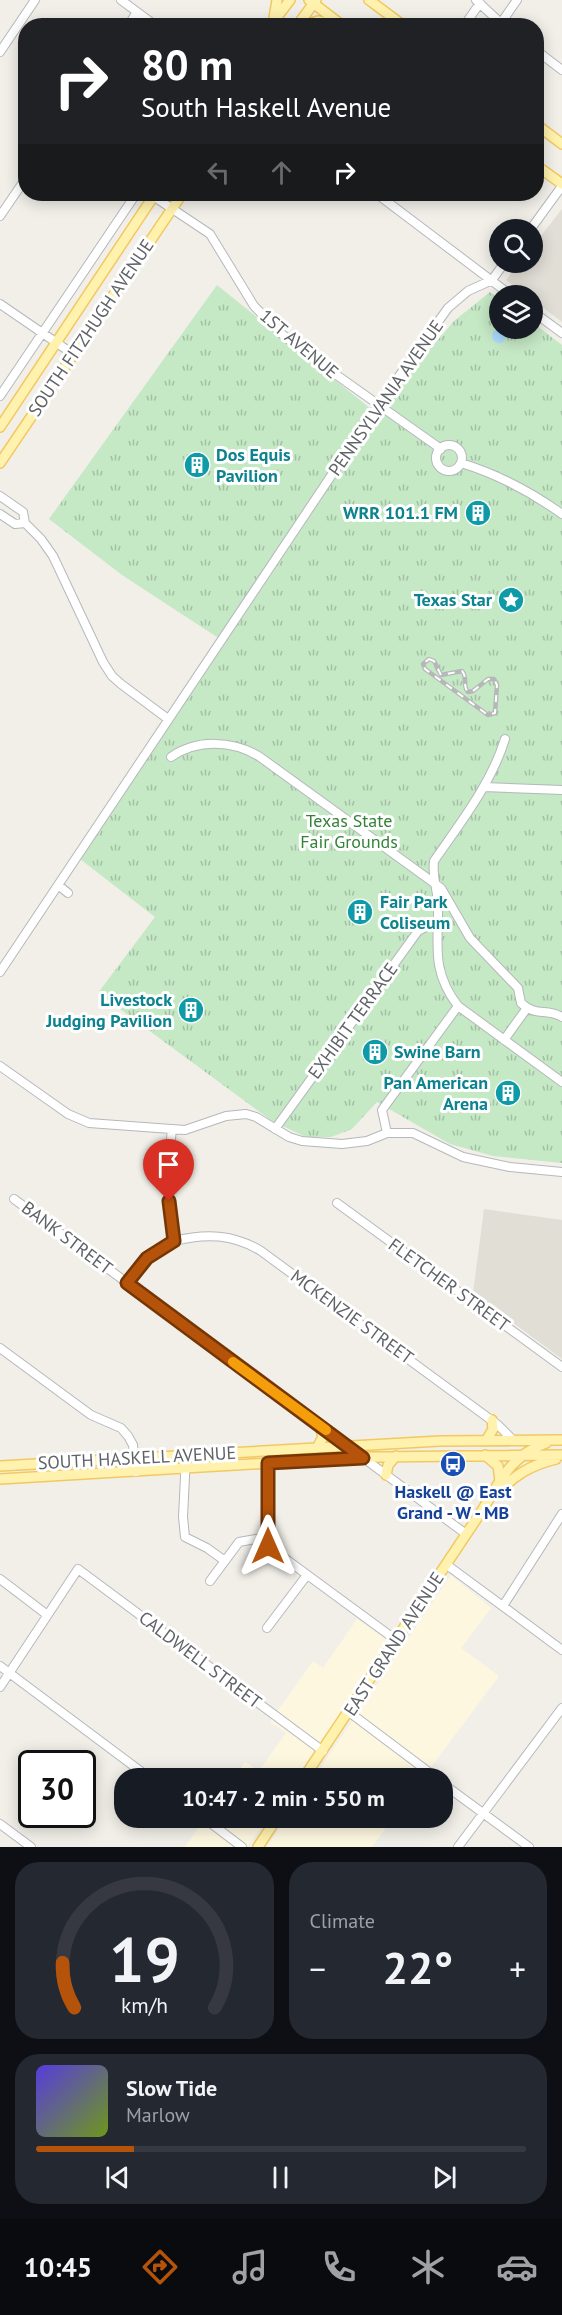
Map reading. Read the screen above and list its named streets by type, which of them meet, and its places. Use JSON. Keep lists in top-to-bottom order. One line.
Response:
{"streets":{"main road":["SOUTH FITZHUGH AVENUE","SOUTH HASKELL AVENUE","EAST GRAND AVENUE"],"street":["1ST AVENUE","PENNSYLVANIA AVENUE","EXHIBIT TERRACE","BANK STREET","FLETCHER STREET","MCKENZIE STREET","CALDWELL STREET"]},"crossings":[["SOUTH FITZHUGH AVENUE","1ST AVENUE"],["1ST AVENUE","PENNSYLVANIA AVENUE"],["BANK STREET","SOUTH HASKELL AVENUE"],["BANK STREET","EAST GRAND AVENUE"],["MCKENZIE STREET","SOUTH HASKELL AVENUE"],["SOUTH HASKELL AVENUE","EAST GRAND AVENUE"],["EAST GRAND AVENUE","CALDWELL STREET"]],"parks":["Texas State Fair Grounds"],"places":{"building":["Dos Equis Pavilion","WRR 101.1 FM","Fair Park Coliseum","Livestock Judging Pavilion","Swine Barn","Pan American Arena"],"place":["Texas Star"],"bus stop":["Haskell @ East Grand - W - MB"]},"page":{"turn":["80 m","South Haskell Avenue"],"limit":"30","trip":"10:47 · 2 min · 550 m","tile":"Climate","heat":["−","22°","+"],"song":["Slow Tide","Marlow"],"tabs":"10:45","gauge":["19","km/h"]}}
